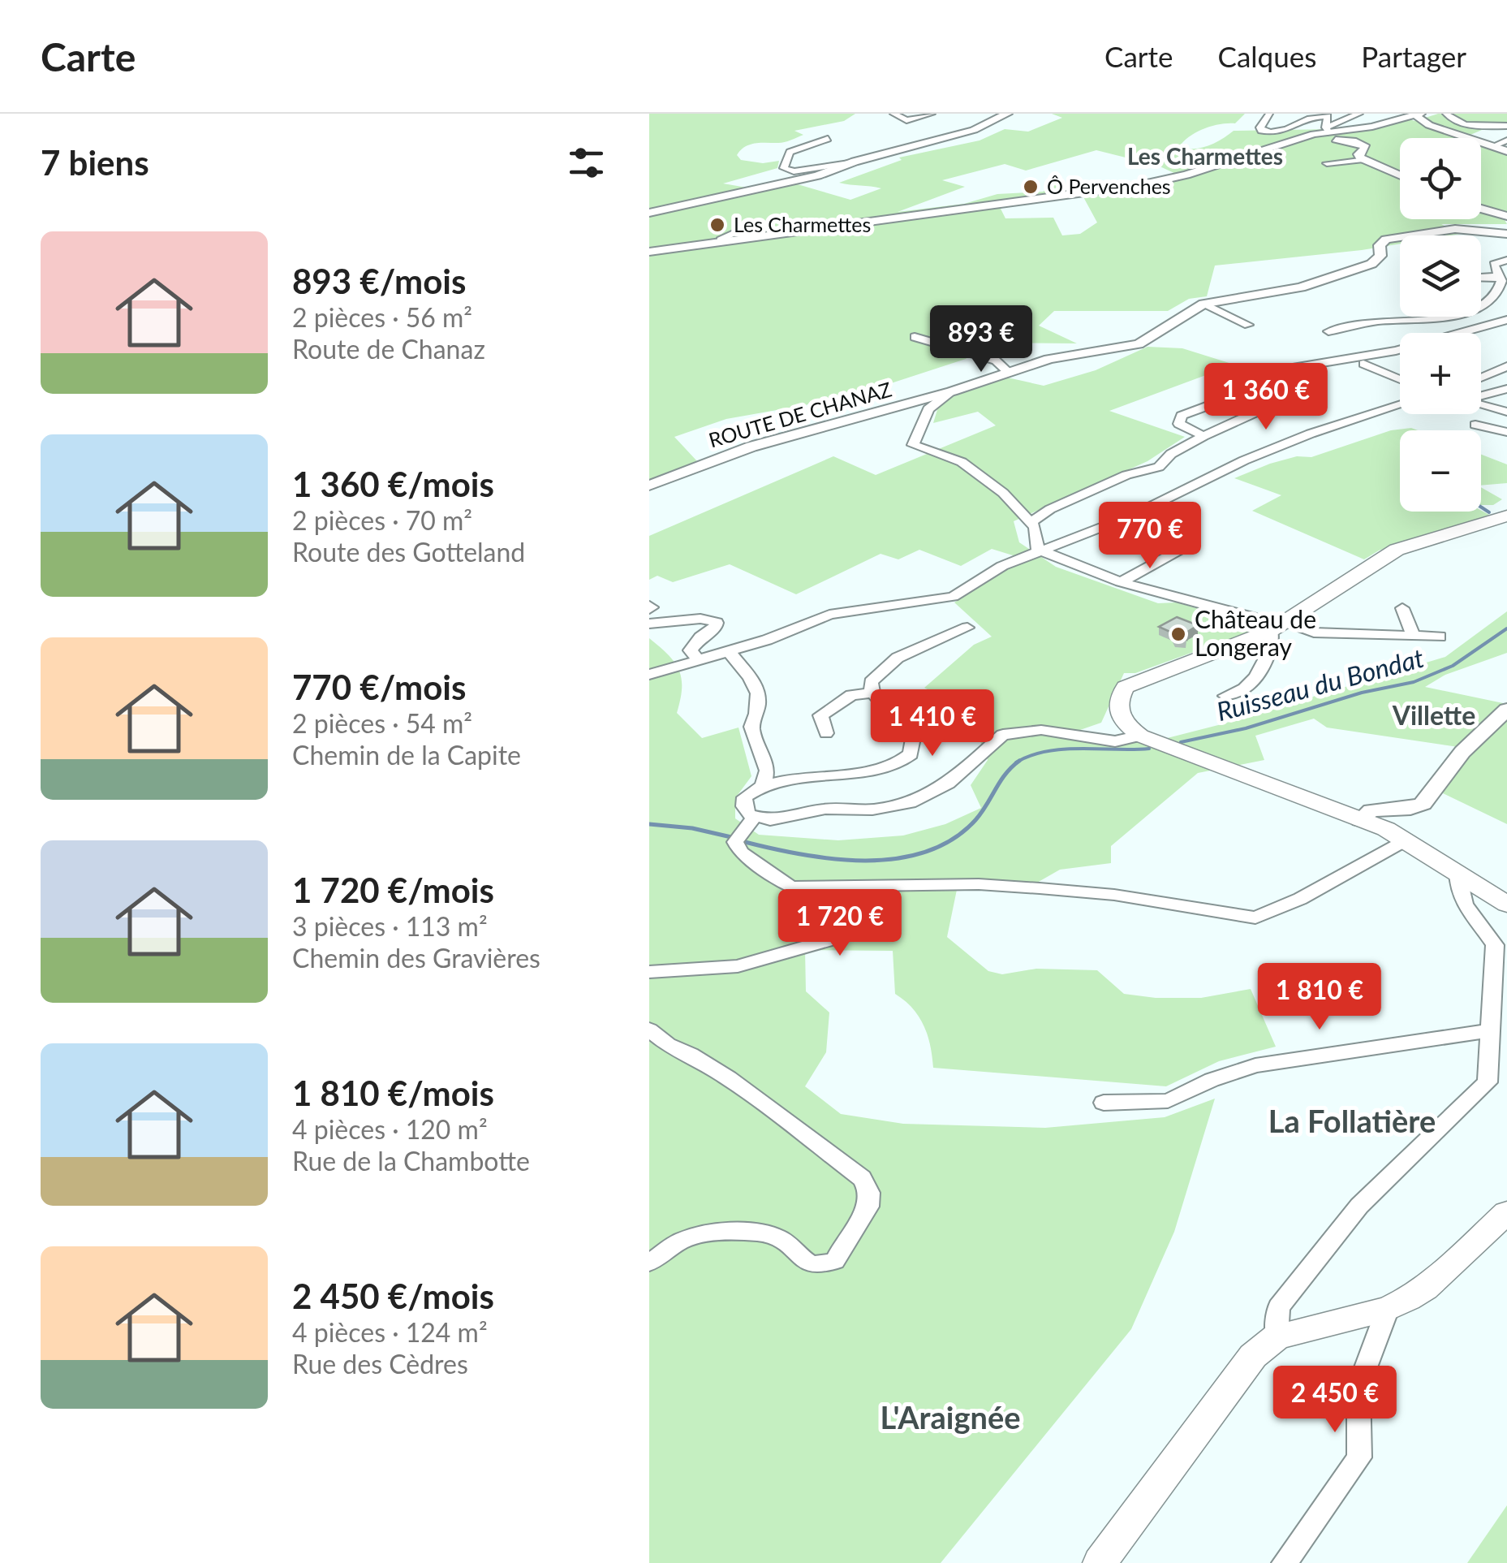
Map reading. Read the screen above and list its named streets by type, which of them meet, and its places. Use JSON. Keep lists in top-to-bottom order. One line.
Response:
{"streets":{"street":["ROUTE DE CHANAZ"]},"districts":["Les Charmettes","Villette","La Follatière","L'Araignée"],"water":["Ruisseau du Bondat"],"places":["Ô Pervenches","Les Charmettes","Château de Longeray"],"page":{"header":"Carte","nav":["Carte","Calques","Partager"],"heading":"7 biens","map_buttons":["+","−"],"list":[{"name":"893 €/mois","note":"2 pièces · 56 m² · Route de Chanaz"},{"name":"1 360 €/mois","note":"2 pièces · 70 m² · Route des Gotteland"},{"name":"770 €/mois","note":"2 pièces · 54 m² · Chemin de la Capite"},{"name":"1 720 €/mois","note":"3 pièces · 113 m² · Chemin des Gravières"},{"name":"1 810 €/mois","note":"4 pièces · 120 m² · Rue de la Chambotte"},{"name":"2 450 €/mois","note":"4 pièces · 124 m² · Rue des Cèdres"}],"price":["893 €","1 360 €","770 €","1 410 €","1 720 €","1 810 €","2 450 €"]}}
